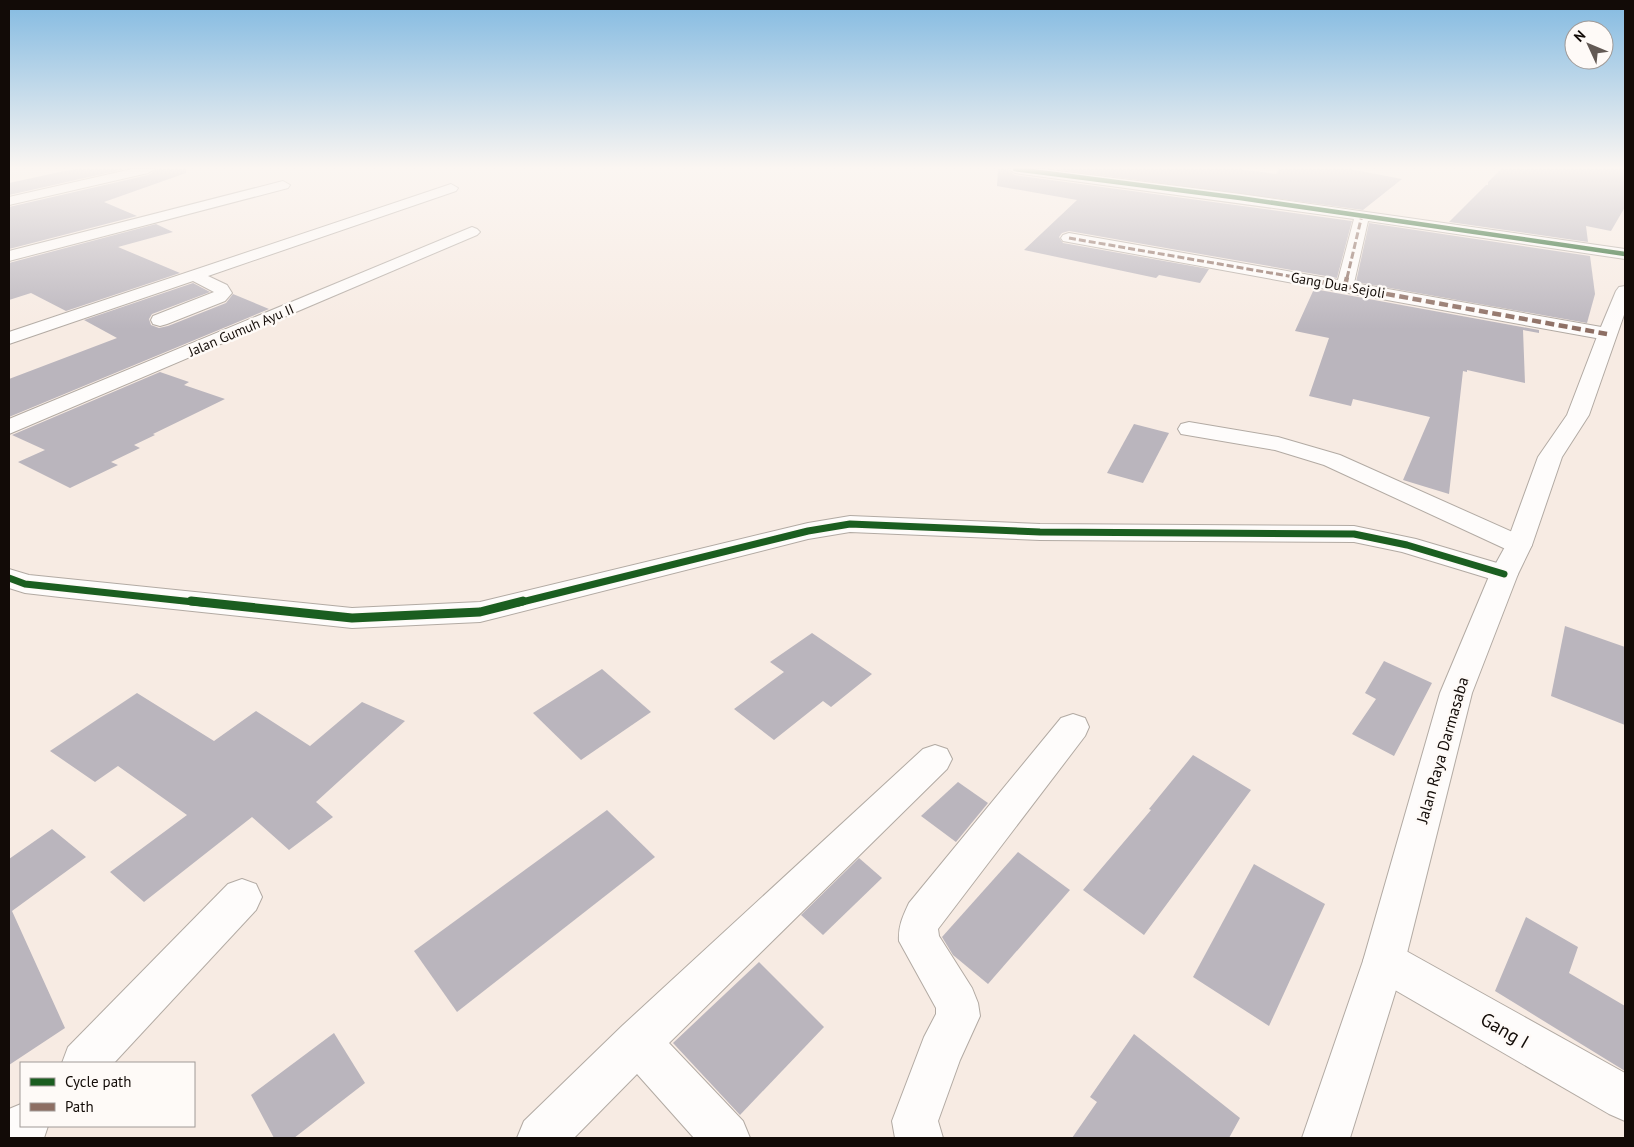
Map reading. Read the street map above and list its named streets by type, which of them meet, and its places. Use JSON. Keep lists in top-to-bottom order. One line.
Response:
{"streets":{"street":["Gang Dua Sejoli","Jalan Gumuh Ayu II","Jalan Raya Darmasaba","Gang I"]},"crossings":[["Gang Dua Sejoli","Jalan Raya Darmasaba"],["Jalan Raya Darmasaba","Gang I"]],"legend":["Cycle path","Path"],"north":"top left"}
